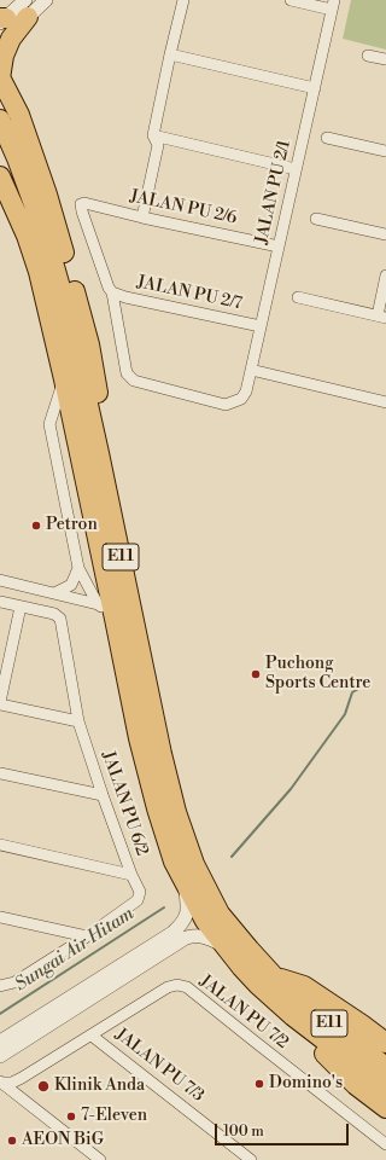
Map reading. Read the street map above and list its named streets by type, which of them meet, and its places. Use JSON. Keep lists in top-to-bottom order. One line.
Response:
{"streets":{"highway":["E11"],"street":["JALAN PU 2/1","JALAN PU 2/6","JALAN PU 2/7","JALAN PU 6/2","JALAN PU 7/2","JALAN PU 7/3"]},"crossings":[["JALAN PU 2/1","JALAN PU 2/6"],["JALAN PU 2/1","JALAN PU 2/7"],["JALAN PU 2/6","JALAN PU 2/7"],["JALAN PU 7/2","JALAN PU 7/3"]],"water":["Sungai Air Hitam"],"places":["Petron","Puchong Sports Centre","Domino's","Klinik Anda","7-Eleven","AEON BiG"],"scale_bar":"100 m"}
